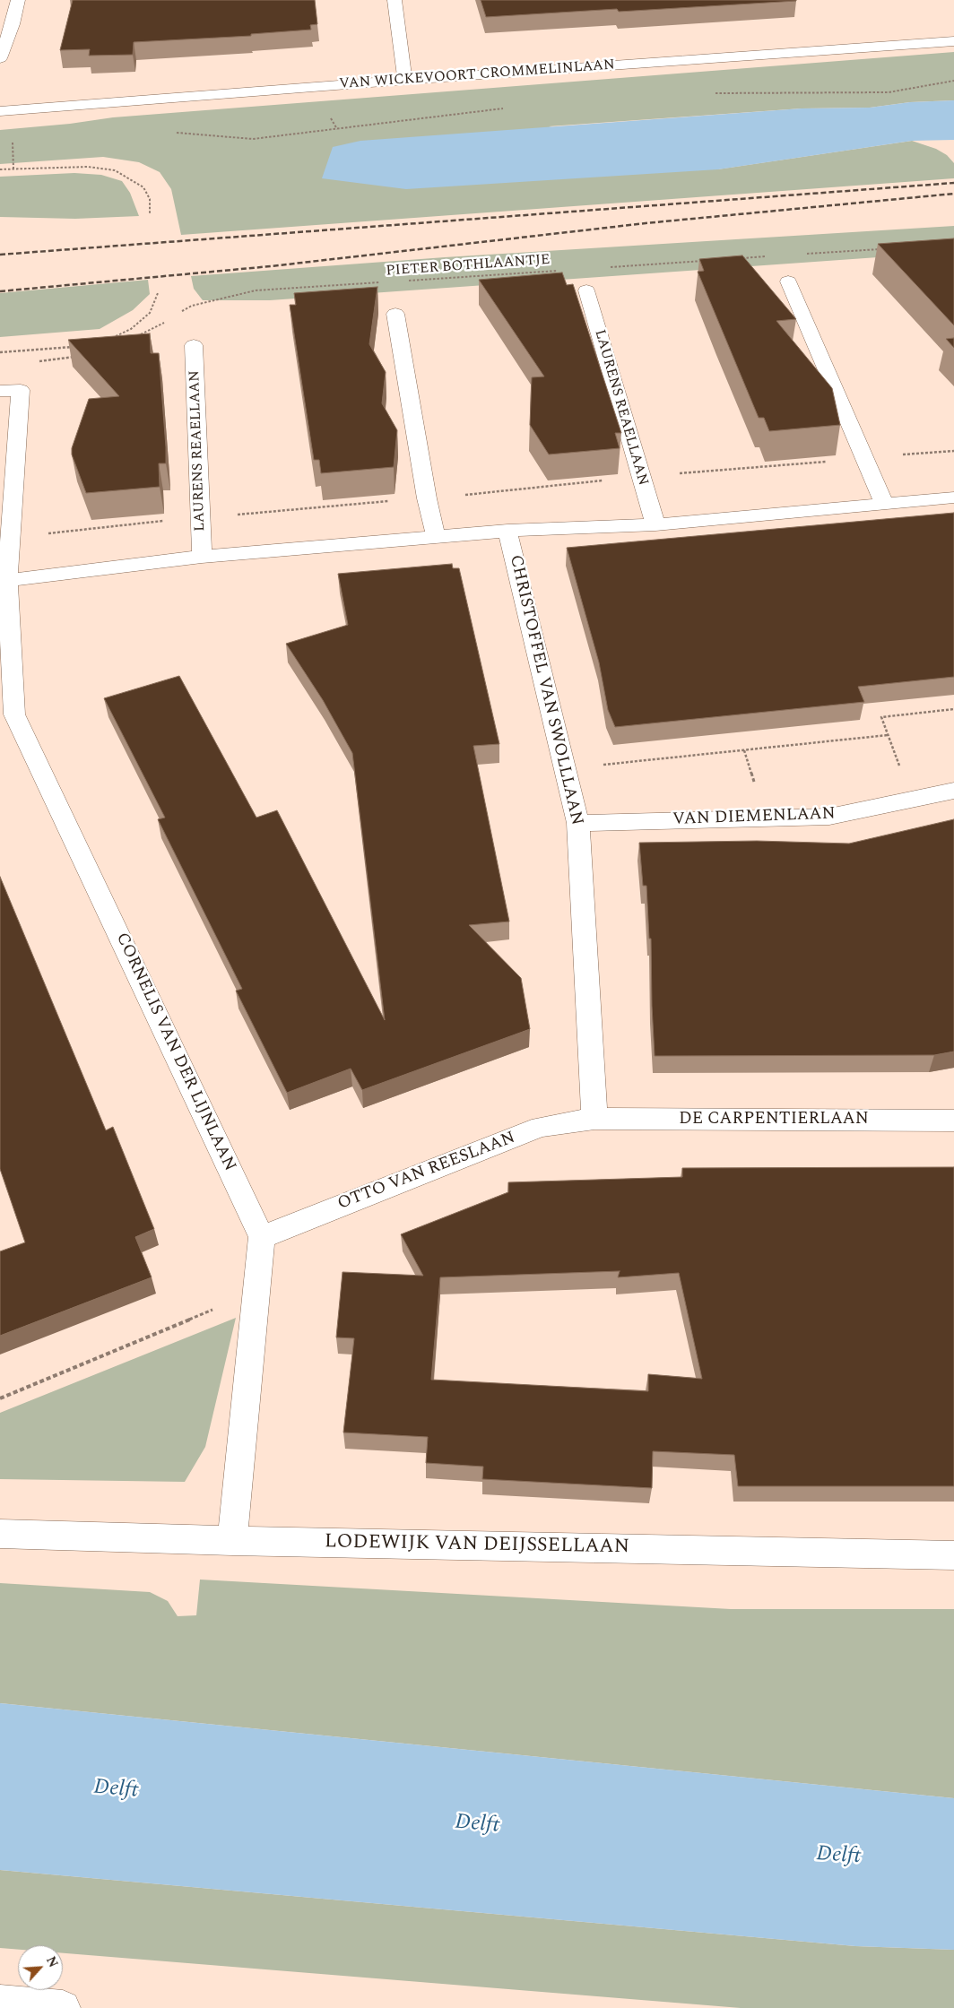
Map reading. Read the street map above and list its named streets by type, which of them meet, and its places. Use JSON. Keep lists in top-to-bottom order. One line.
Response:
{"streets":{"street":["VAN WICKEVOORT CROMMELINLAAN","LAURENS REAELLAAN","CHRISTOFFEL VAN SWOLLLAAN","VAN DIEMENLAAN","CORNELIS VAN DER LIJNLAAN","DE CARPENTIERLAAN","OTTO VAN REESLAAN","LODEWIJK VAN DEIJSSELLAAN"],"path":["PIETER BOTHLAANTJE"]},"crossings":[["LAURENS REAELLAAN","CHRISTOFFEL VAN SWOLLLAAN"],["LAURENS REAELLAAN","CORNELIS VAN DER LIJNLAAN"],["CHRISTOFFEL VAN SWOLLLAAN","VAN DIEMENLAAN"],["CHRISTOFFEL VAN SWOLLLAAN","DE CARPENTIERLAAN"],["CHRISTOFFEL VAN SWOLLLAAN","OTTO VAN REESLAAN"],["CORNELIS VAN DER LIJNLAAN","OTTO VAN REESLAAN"],["DE CARPENTIERLAAN","OTTO VAN REESLAAN"]],"water":["Delft"],"north":"top right"}
